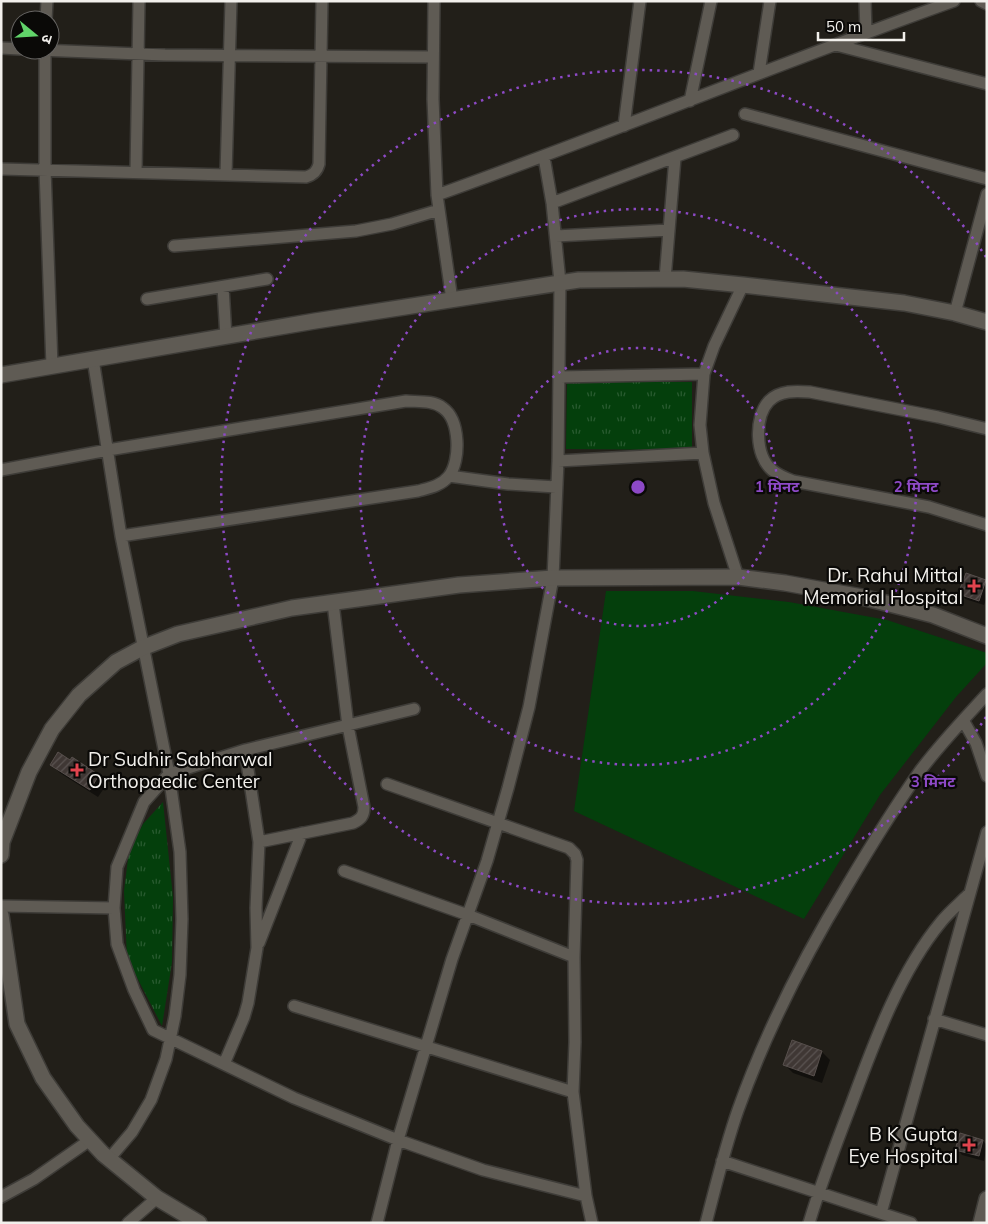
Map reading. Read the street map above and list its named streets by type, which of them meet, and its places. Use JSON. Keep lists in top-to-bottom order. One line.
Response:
{"places":{"health":["Dr. Rahul Mittal Memorial Hospital","Dr Sudhir Sabharwal Orthopaedic Center","B K Gupta Eye Hospital"]},"scale_bar":"50 m","north":"right","rings":["1 मिनट","2 मिनट","3 मिनट"]}
